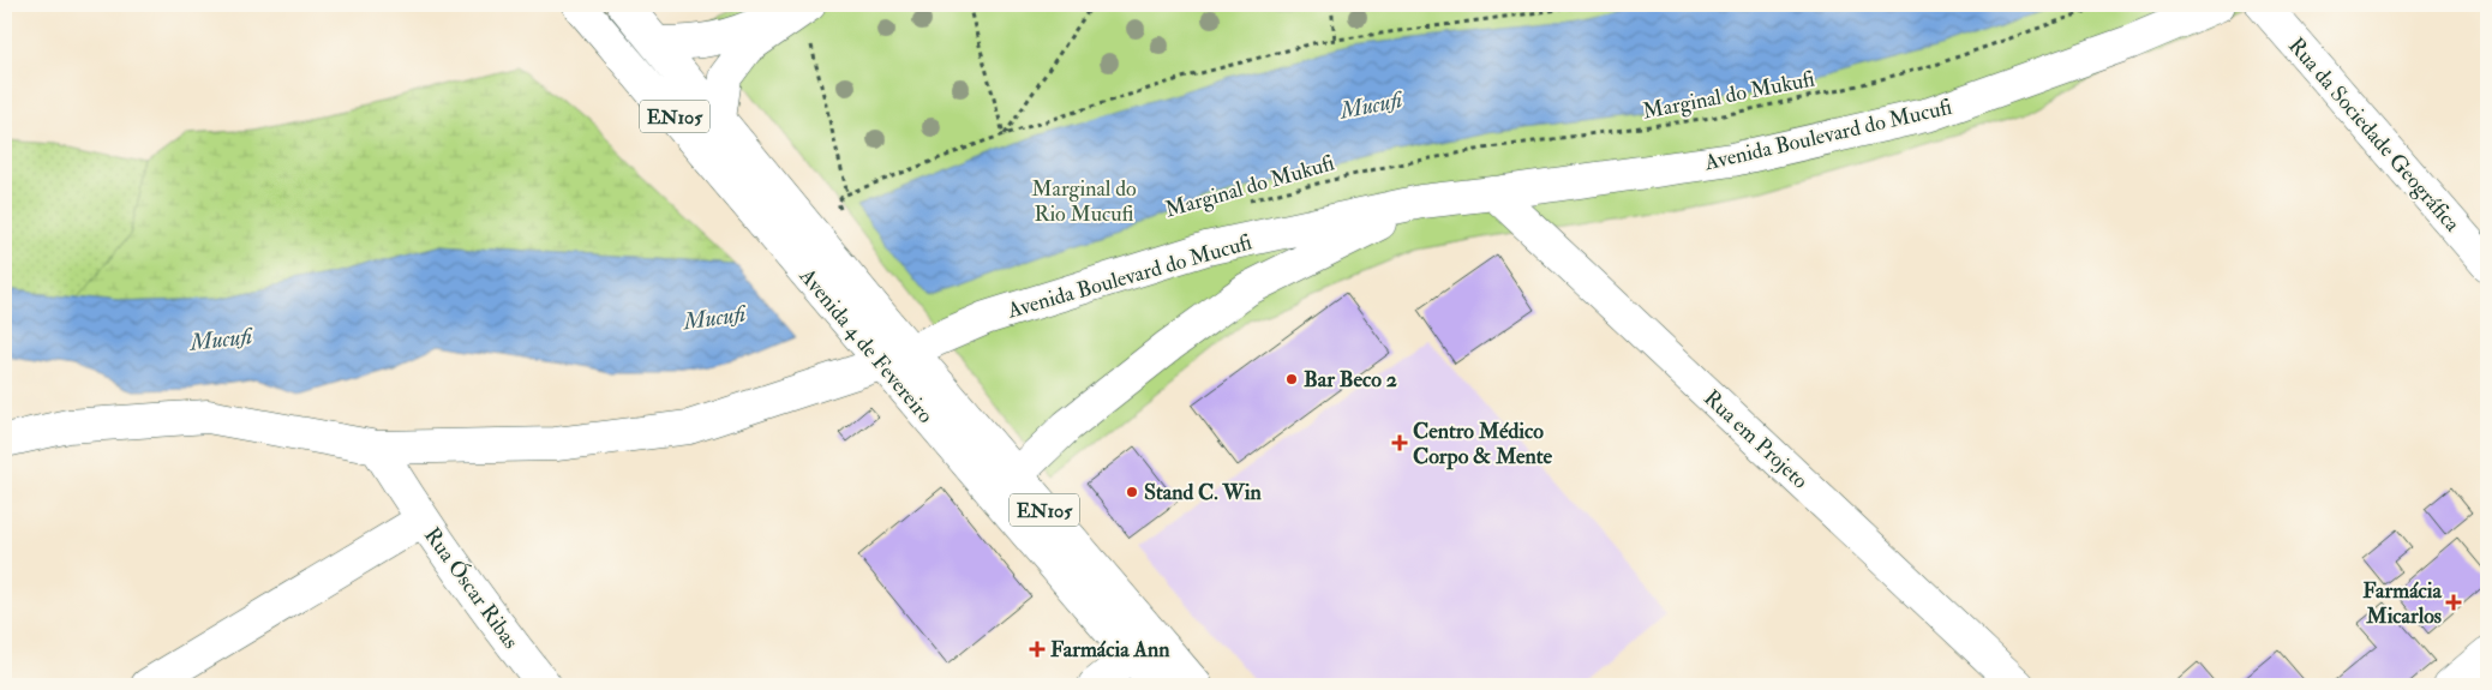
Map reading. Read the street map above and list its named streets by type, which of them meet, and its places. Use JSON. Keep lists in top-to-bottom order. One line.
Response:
{"streets":{"street":["EN105","Avenida Boulevard do Mucufi","Rua da Sociedade Geográfica","Avenida 4 de Fevereiro","Rua em Projeto","Rua Óscar Ribas"],"path":["Marginal do Mukufi"]},"crossings":[["Avenida Boulevard do Mucufi","Avenida 4 de Fevereiro"],["Avenida Boulevard do Mucufi","Rua em Projeto"],["Avenida Boulevard do Mucufi","Rua Óscar Ribas"]],"water":["Mucufi"],"parks":["Marginal do Rio Mucufi"],"places":{"other":["Bar Beco 2","Stand C. Win"],"health":["Centro Médico Corpo & Mente","Farmácia Micarlos","Farmácia Ann"]}}
